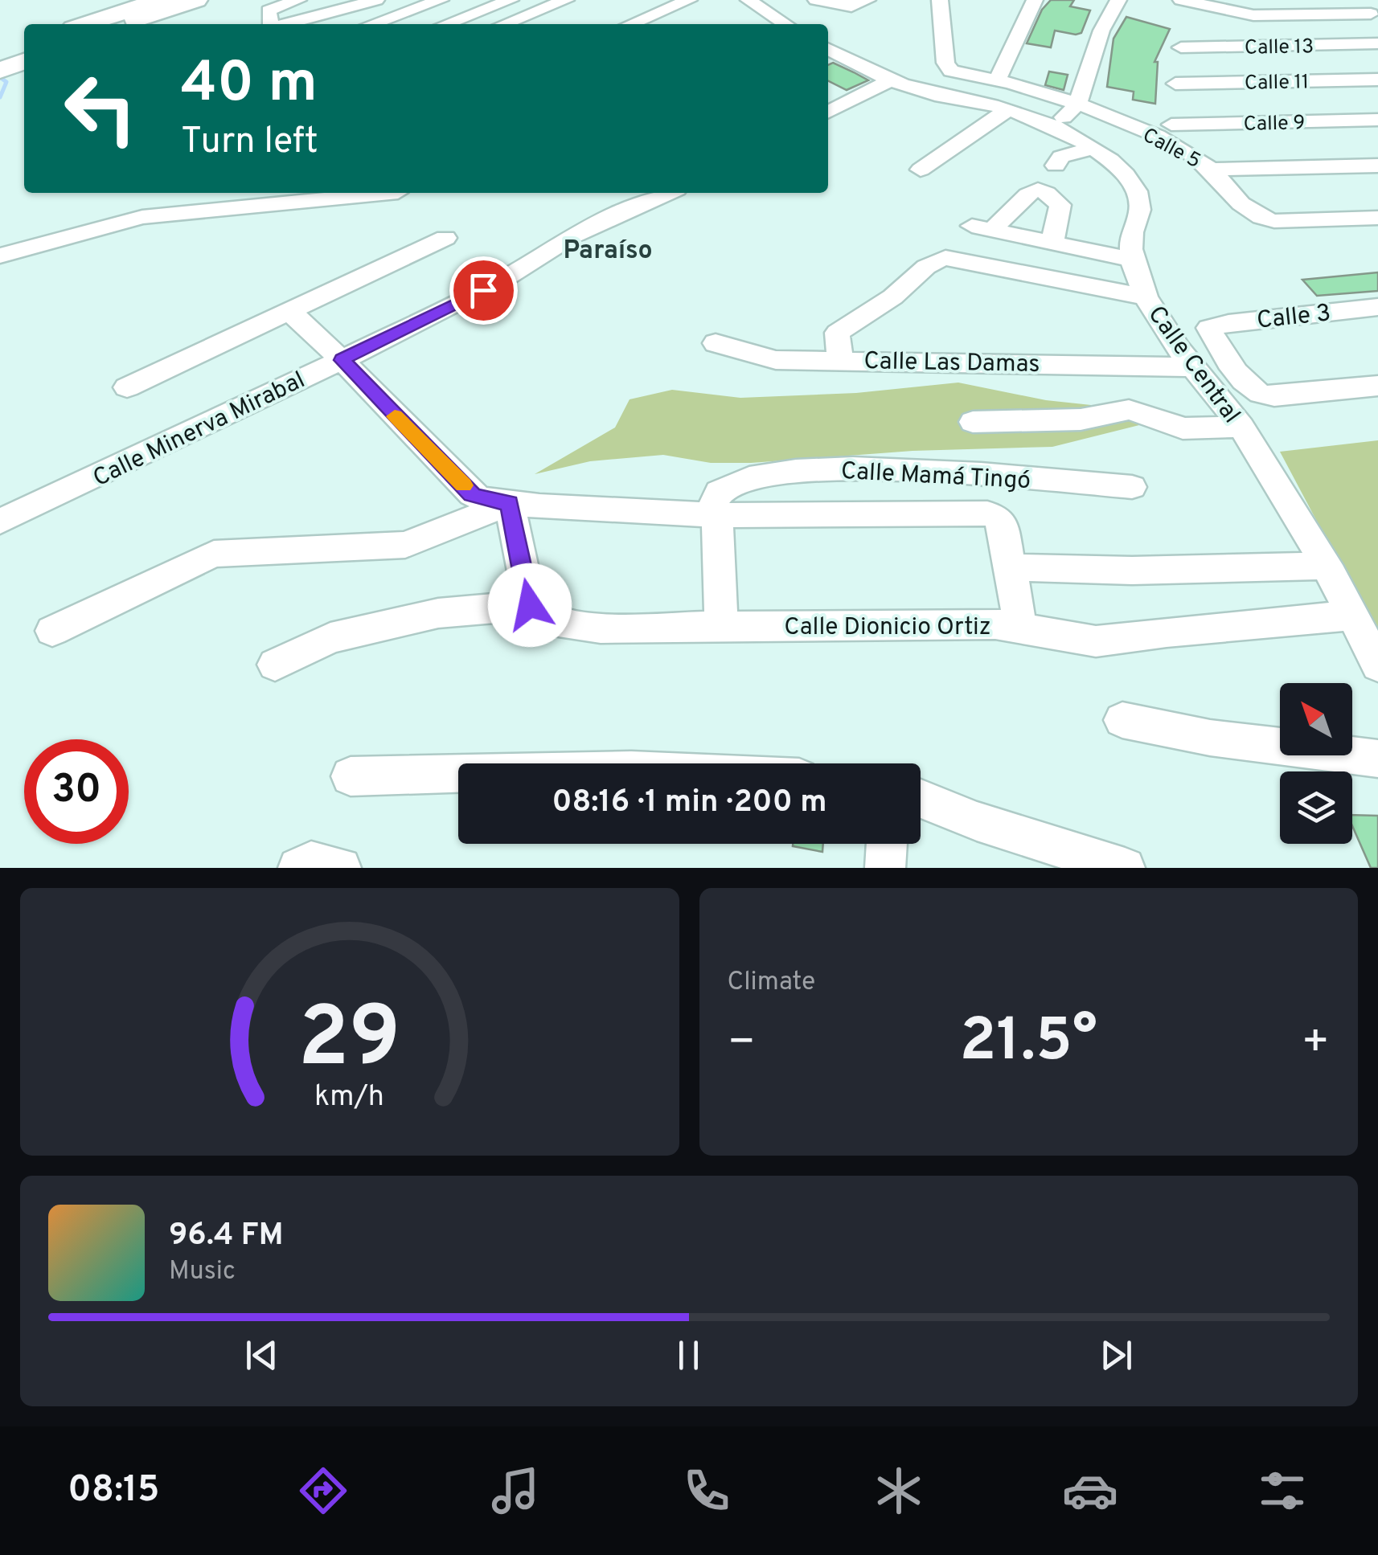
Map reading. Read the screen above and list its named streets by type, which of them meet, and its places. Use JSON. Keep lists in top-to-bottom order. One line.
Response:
{"streets":{"street":["Calle 13","Calle 11","Calle 9","Calle 5","Calle 3","Calle Las Damas","Calle Central","Calle Minerva Mirabal","Calle Mamá Tingó","Calle Dionicio Ortiz"]},"crossings":[["Calle 11","Calle 9"],["Calle 11","Calle 5"],["Calle 9","Calle 5"],["Calle Las Damas","Calle Central"],["Calle Central","Calle Dionicio Ortiz"]],"districts":["Paraíso"],"north":"top left","page":{"turn":["40 m","Turn left"],"limit":"30","trip":"08:16 · 1 min · 200 m","tile":"Climate","heat":["−","21.5°","+"],"song":["96.4 FM","Music"],"tabs":"08:15","gauge":["29","km/h"]}}
